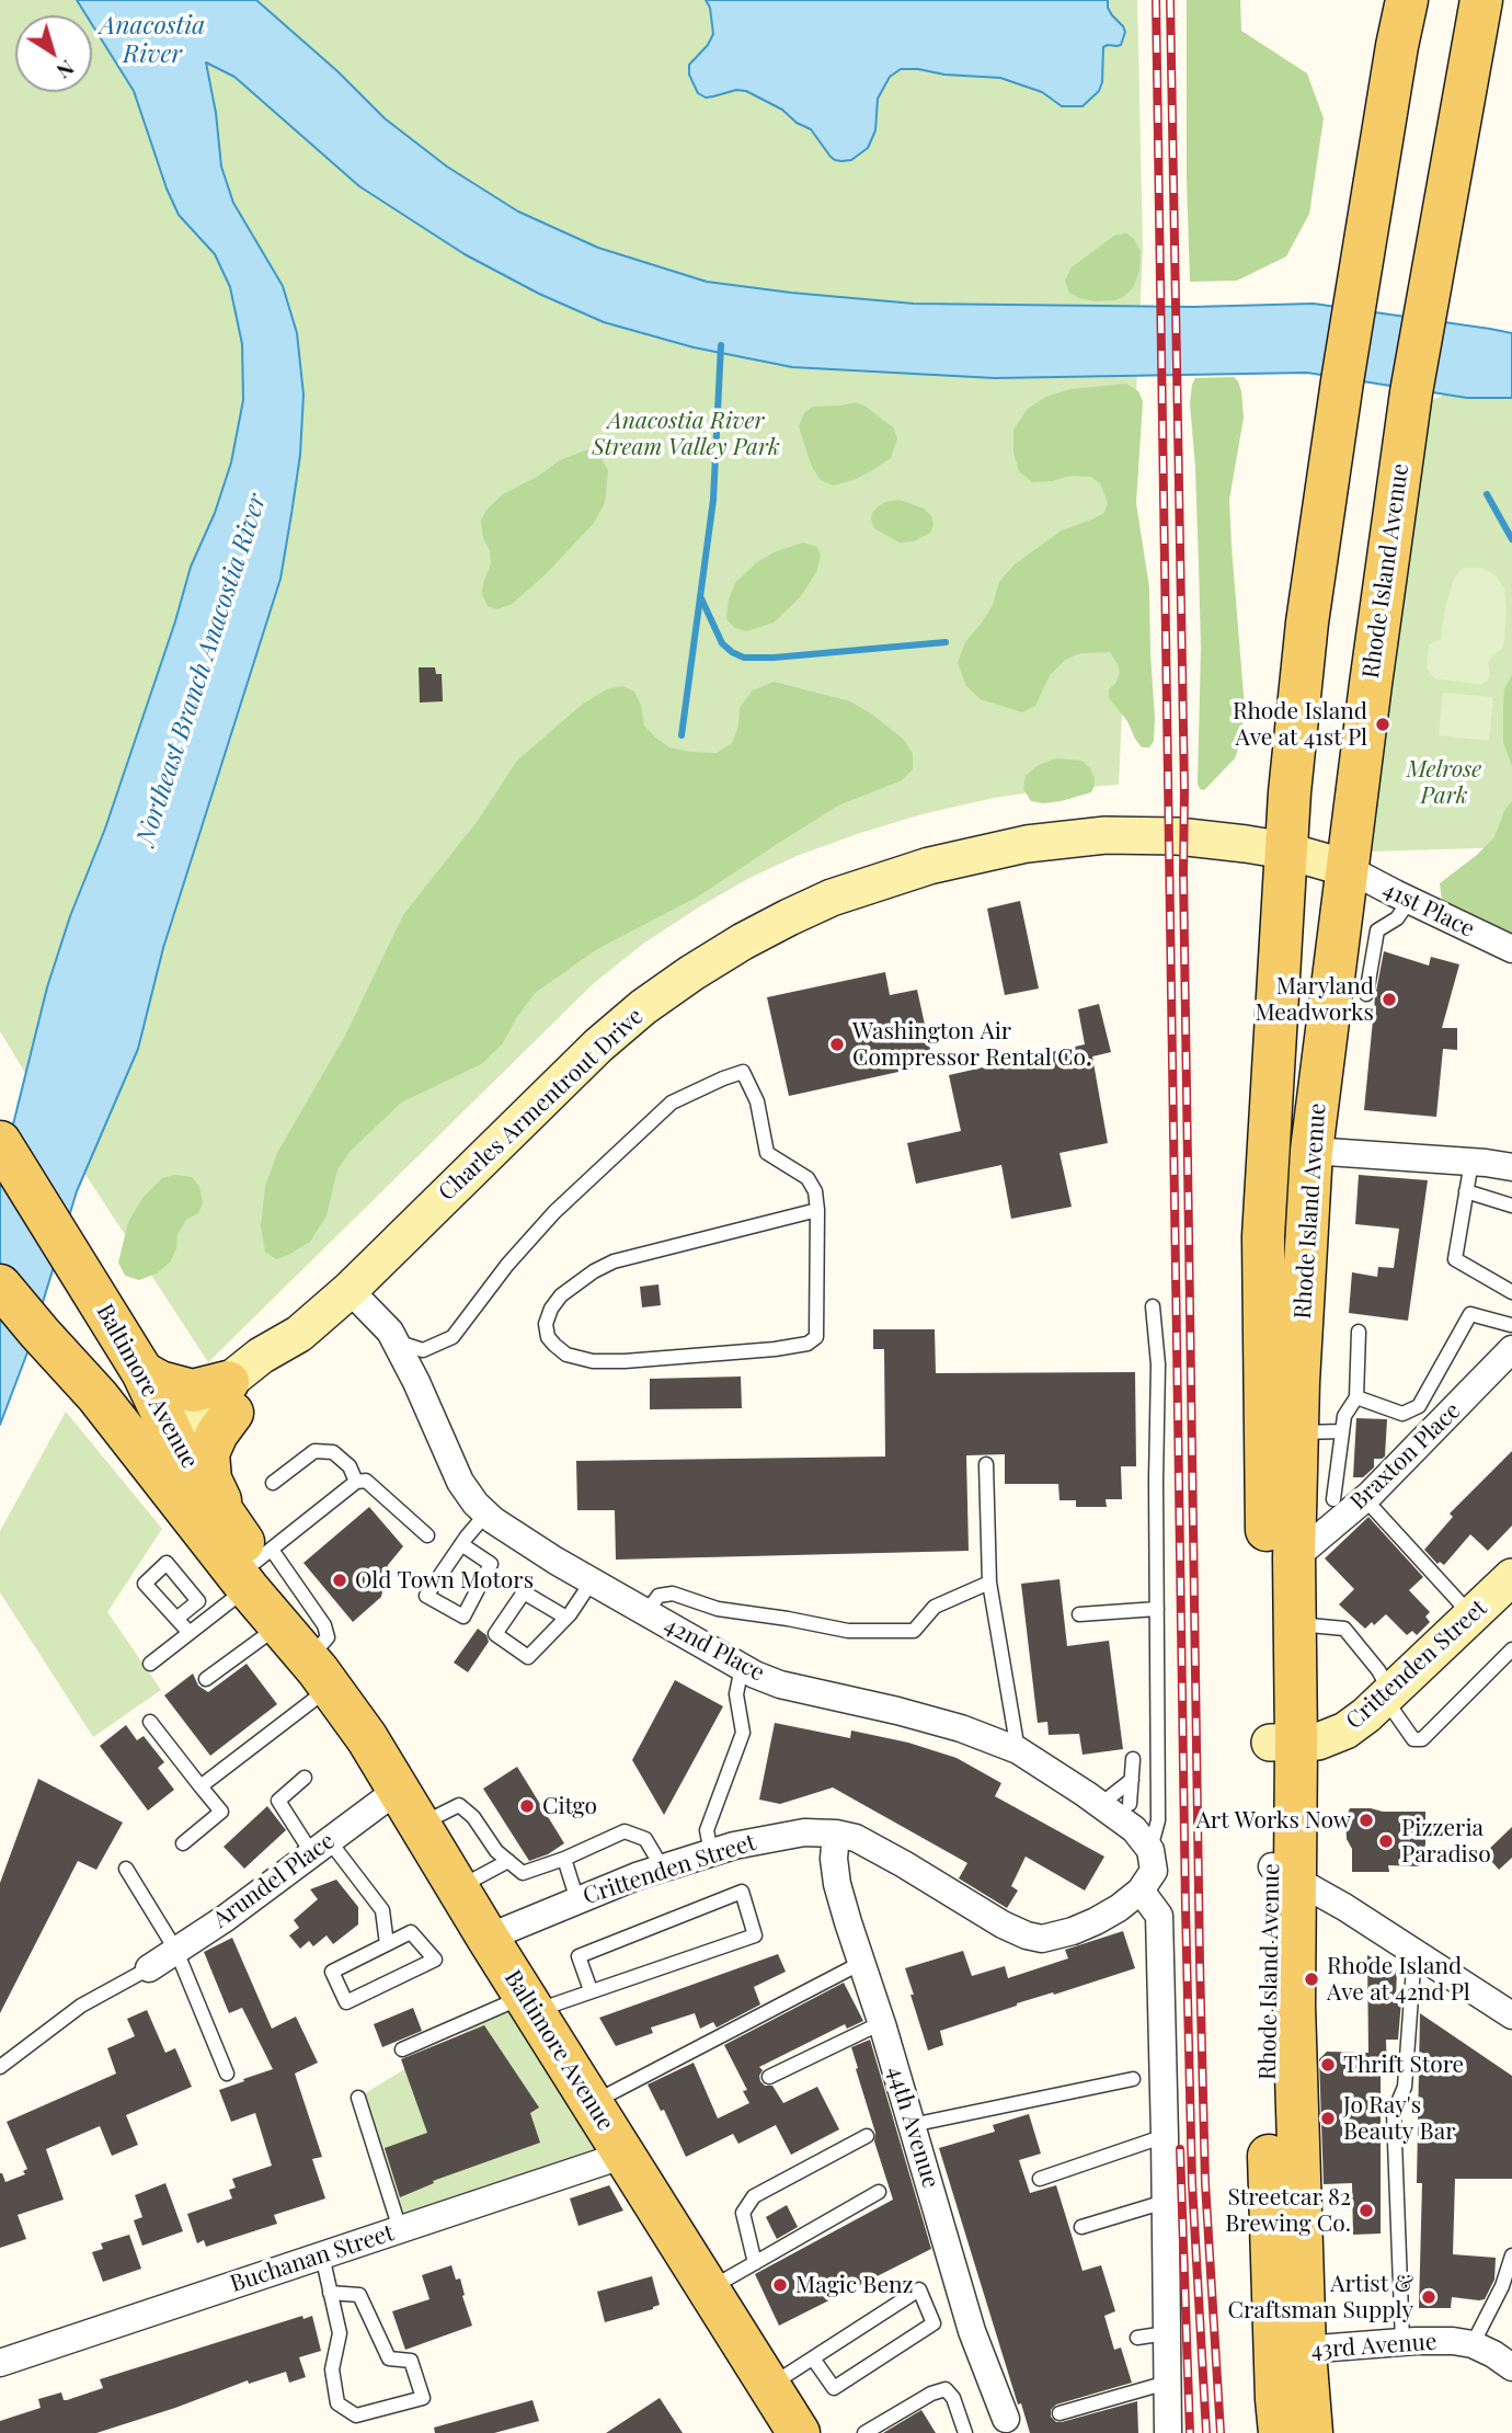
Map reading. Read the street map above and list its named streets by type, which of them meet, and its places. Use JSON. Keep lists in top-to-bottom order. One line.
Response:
{"streets":{"main road":["Rhode Island Avenue","Baltimore Avenue"],"street":["41st Place","Charles Armentrout Drive","Braxton Place","42nd Place","Crittenden Street","Arundel Place","44th Avenue","Buchanan Street","43rd Avenue"]},"crossings":[["Rhode Island Avenue","41st Place"],["Rhode Island Avenue","Charles Armentrout Drive"],["Rhode Island Avenue","Braxton Place"],["Rhode Island Avenue","Crittenden Street"],["Rhode Island Avenue","43rd Avenue"],["41st Place","Charles Armentrout Drive"],["Charles Armentrout Drive","Baltimore Avenue"],["Charles Armentrout Drive","42nd Place"],["Baltimore Avenue","Crittenden Street"],["Baltimore Avenue","Arundel Place"],["Baltimore Avenue","Buchanan Street"],["Crittenden Street","44th Avenue"]],"water":["Anacostia River","Northeast Branch Anacostia River"],"parks":["Anacostia River Stream Valley Park","Melrose Park"],"places":["Rhode Island Ave at 41st Pl","Maryland Meadworks","Washington Air Compressor Rental Co.","Old Town Motors","Citgo","Art Works Now","Pizzeria Paradiso","Rhode Island Ave at 42nd Pl","Thrift Store","Jo Ray's Beauty Bar","Streetcar 82 Brewing Co.","Magic Benz","Artist & Craftsman Supply"],"north":"bottom right"}
